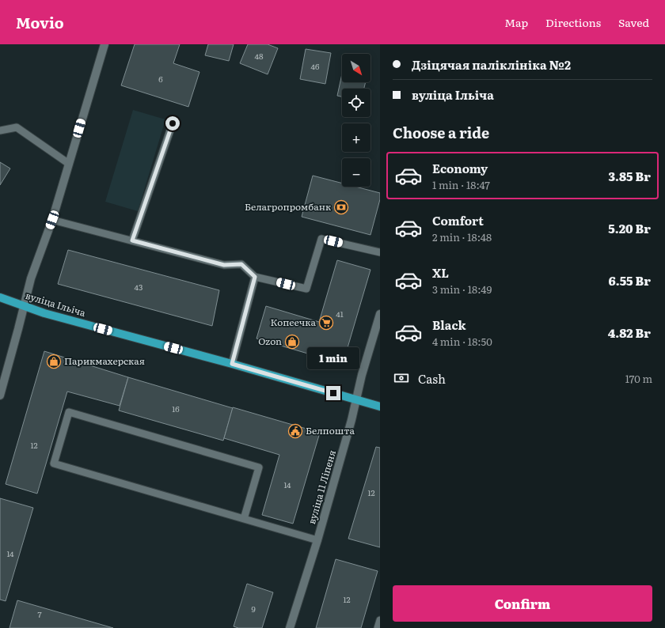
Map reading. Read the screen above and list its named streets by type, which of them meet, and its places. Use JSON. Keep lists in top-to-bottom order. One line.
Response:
{"streets":{"main road":["вуліца Ільіча"],"street":["вуліца 11 Ліпеня"]},"crossings":[["вуліца Ільіча","вуліца 11 Ліпеня"]],"places":{"bank":["Белагропромбанк"],"supermarket":["Копеечка"],"shop":["Ozon","Парикмахерская"],"public building":["Белпошта"]},"house_numbers":["48","46","6","43","41","16","12","14","12","14","12","9","7"],"north":"bottom right","page":{"header":"Movio","nav":["Map","Directions","Saved"],"banner":["Дзіцячая паліклініка №2","вуліца Ільіча"],"map_buttons":["+","−"],"heading":"Choose a ride","list":[{"name":"Economy","note":"1 min · 18:47","value":"3.85 Br"},{"name":"Comfort","note":"2 min · 18:48","value":"5.20 Br"},{"name":"XL","note":"3 min · 18:49","value":"6.55 Br"},{"name":"Black","note":"4 min · 18:50","value":"4.82 Br"}],"bubble":"1 min","pay":["Cash","170 m"],"buttons":"Confirm"}}
